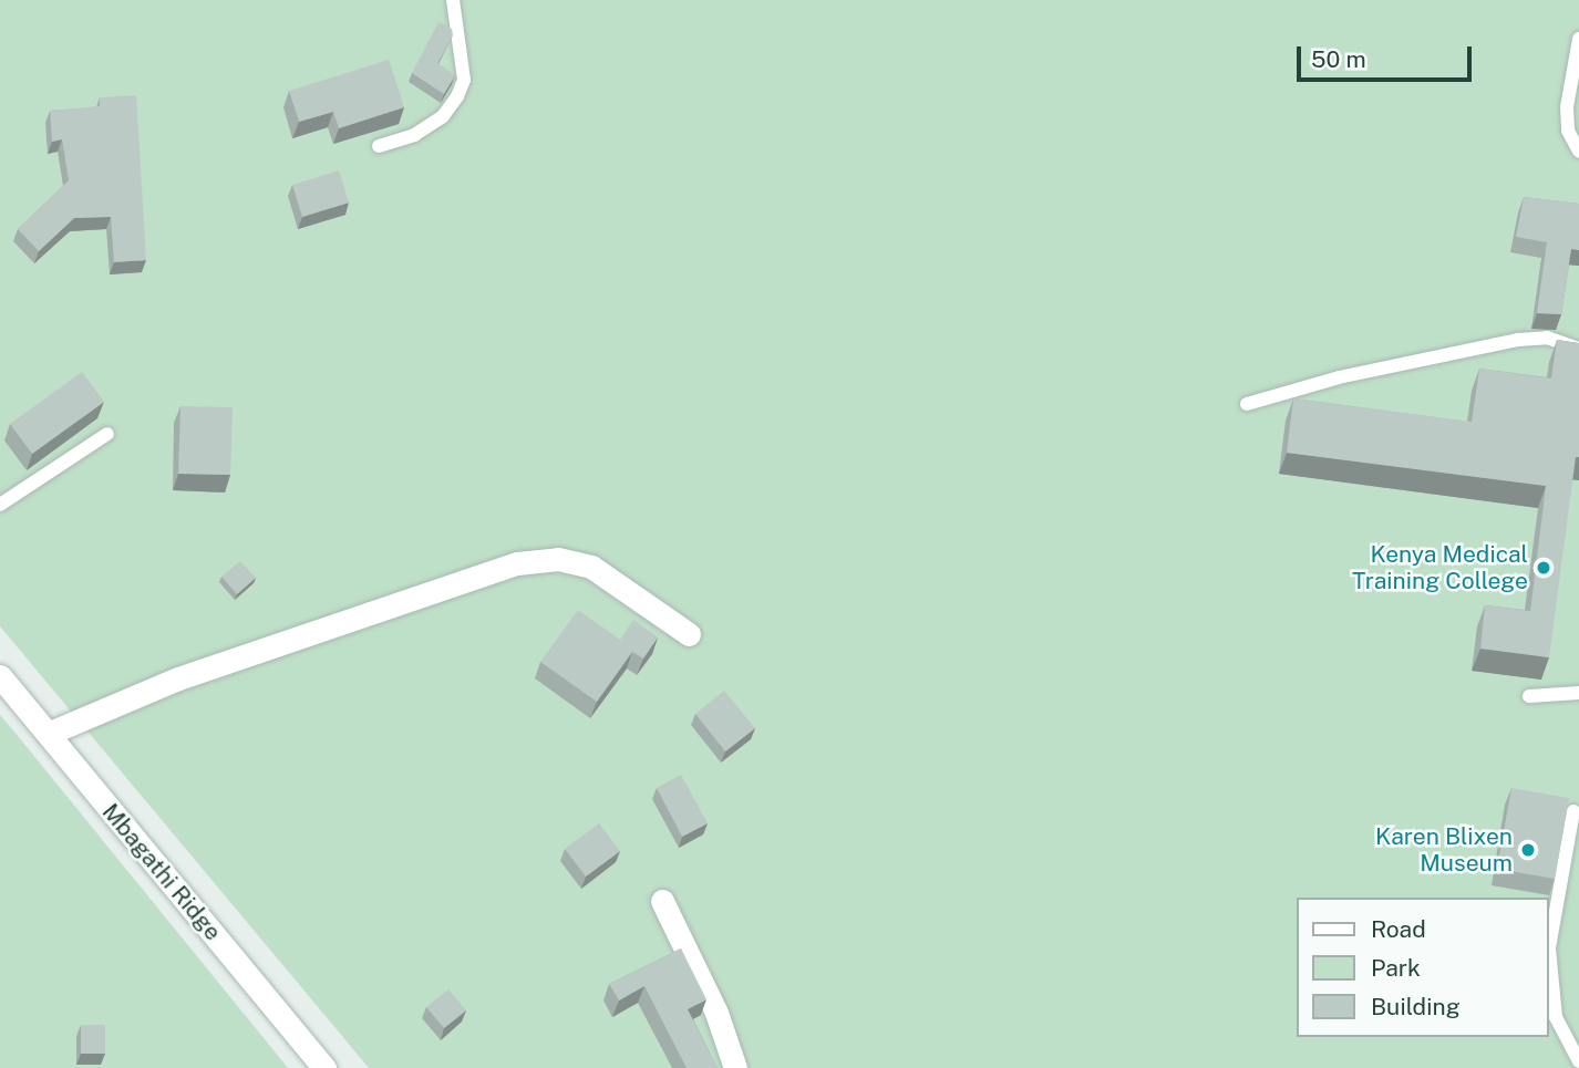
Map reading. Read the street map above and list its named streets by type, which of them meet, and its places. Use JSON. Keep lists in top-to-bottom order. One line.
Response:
{"streets":{"street":["Mbagathi Ridge"]},"places":["Kenya Medical Training College","Karen Blixen Museum"],"legend":["Road","Park","Building"],"scale_bar":"50 m"}
